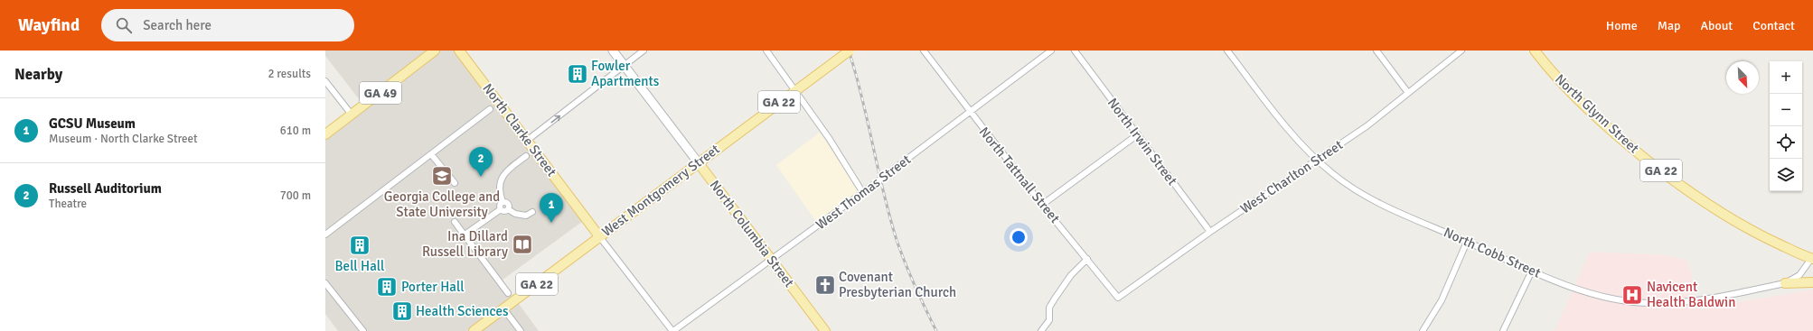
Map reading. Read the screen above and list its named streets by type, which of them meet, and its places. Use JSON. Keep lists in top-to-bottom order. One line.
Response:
{"streets":{"main road":["GA 49","GA 22","North Glynn Street","North Clarke Street","West Montgomery Street","North Columbia Street"],"street":["North Irwin Street","North Tattnall Street","West Charlton Street","West Thomas Street","North Cobb Street"]},"crossings":[["North Glynn Street","North Cobb Street"],["North Clarke Street","West Montgomery Street"],["North Clarke Street","West Thomas Street"],["North Irwin Street","West Charlton Street"],["North Tattnall Street","West Charlton Street"],["North Tattnall Street","West Thomas Street"],["West Charlton Street","North Cobb Street"],["West Montgomery Street","North Columbia Street"],["West Thomas Street","North Columbia Street"]],"places":{"building":["Fowler Apartments","Bell Hall","Porter Hall","Health Sciences"],"school or university":["Georgia College and State University"],"library":["Ina Dillard Russell Library"],"church":["Covenant Presbyterian Church"],"hospital":["Navicent Health Baldwin"]},"north":"bottom right","page":{"header":"Wayfind","search":"Search here","nav":["Home","Map","About","Contact"],"heading":["Nearby","2 results"],"map_buttons":["+","−"],"list":[{"mark":"1","name":"GCSU Museum","note":"Museum · North Clarke Street","value":"610 m"},{"mark":"2","name":"Russell Auditorium","note":"Theatre","value":"700 m"}],"pins":["2","1"]}}
